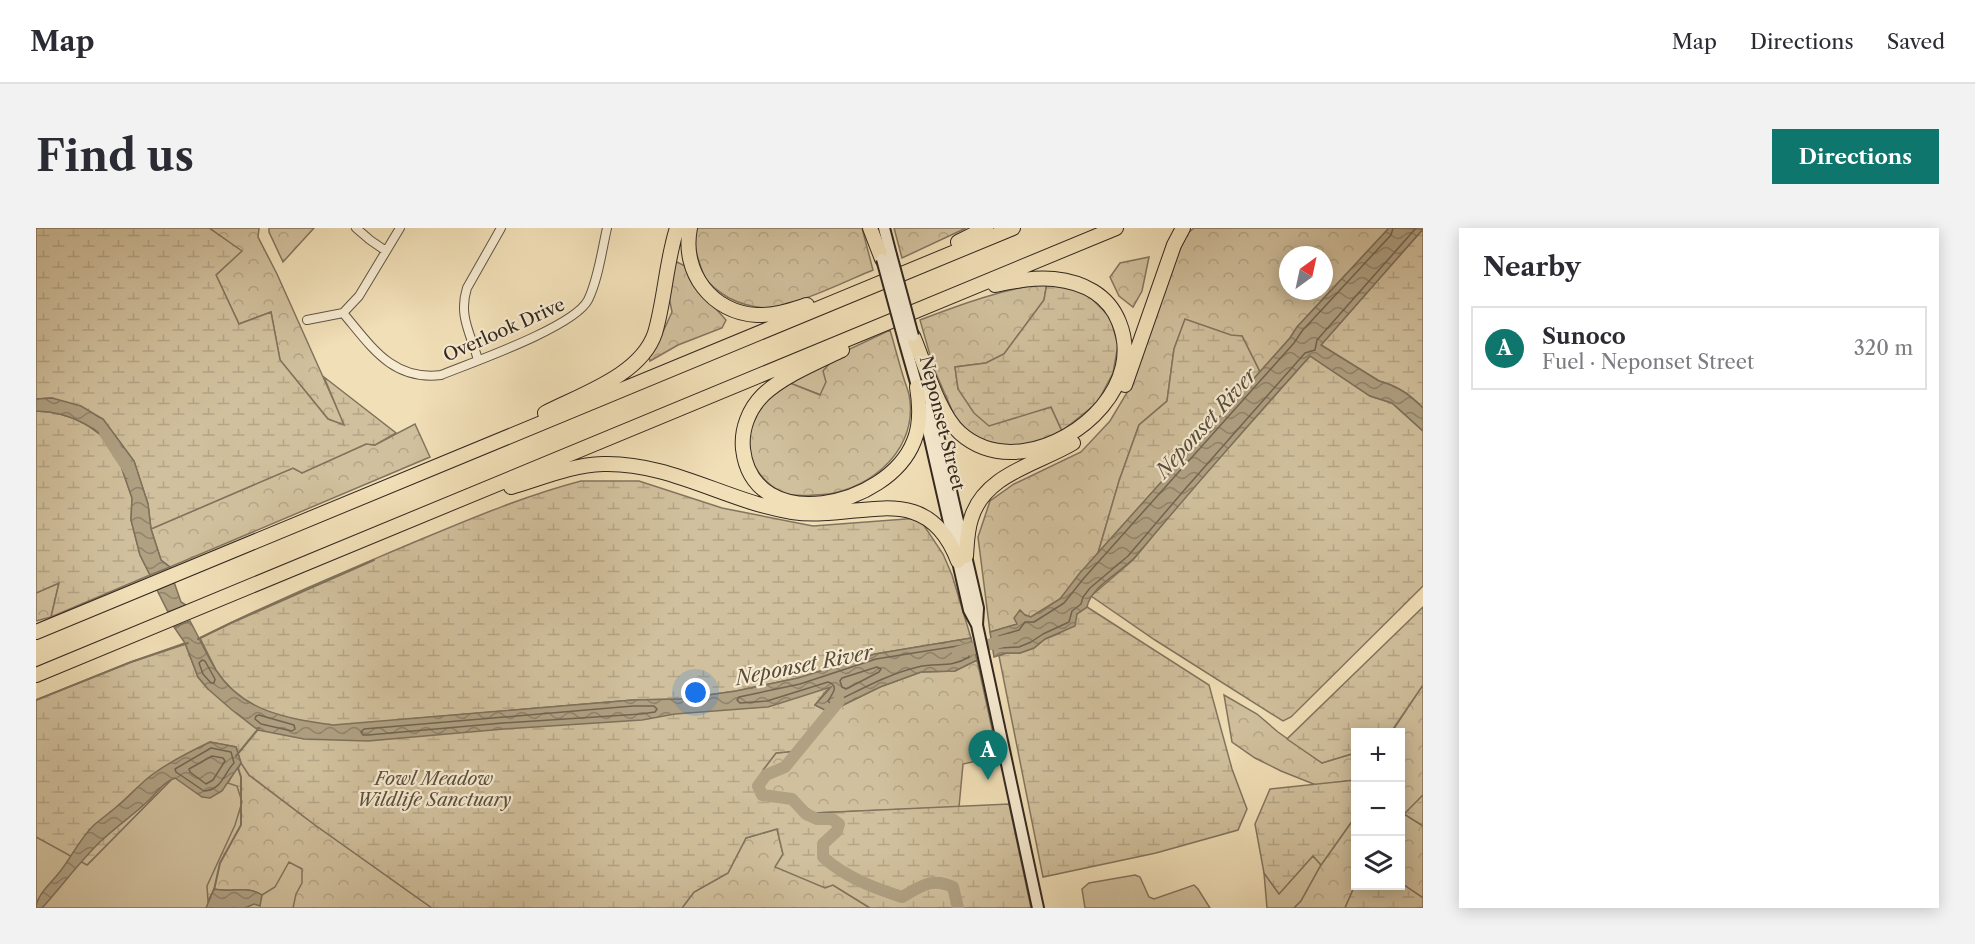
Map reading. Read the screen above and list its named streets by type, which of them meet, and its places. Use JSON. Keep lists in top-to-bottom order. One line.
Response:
{"streets":{"main road":["Neponset Street"],"street":["Overlook Drive"]},"water":["Neponset River"],"parks":["Fowl Meadow Wildlife Sanctuary"],"north":"top right","page":{"header":"Map","nav":["Map","Directions","Saved"],"buttons":"Directions","title":"Find us","heading":"Nearby","list":[{"mark":"A","name":"Sunoco","note":"Fuel · Neponset Street","value":"320 m"}],"map_buttons":["+","−"],"pins":"A"}}
